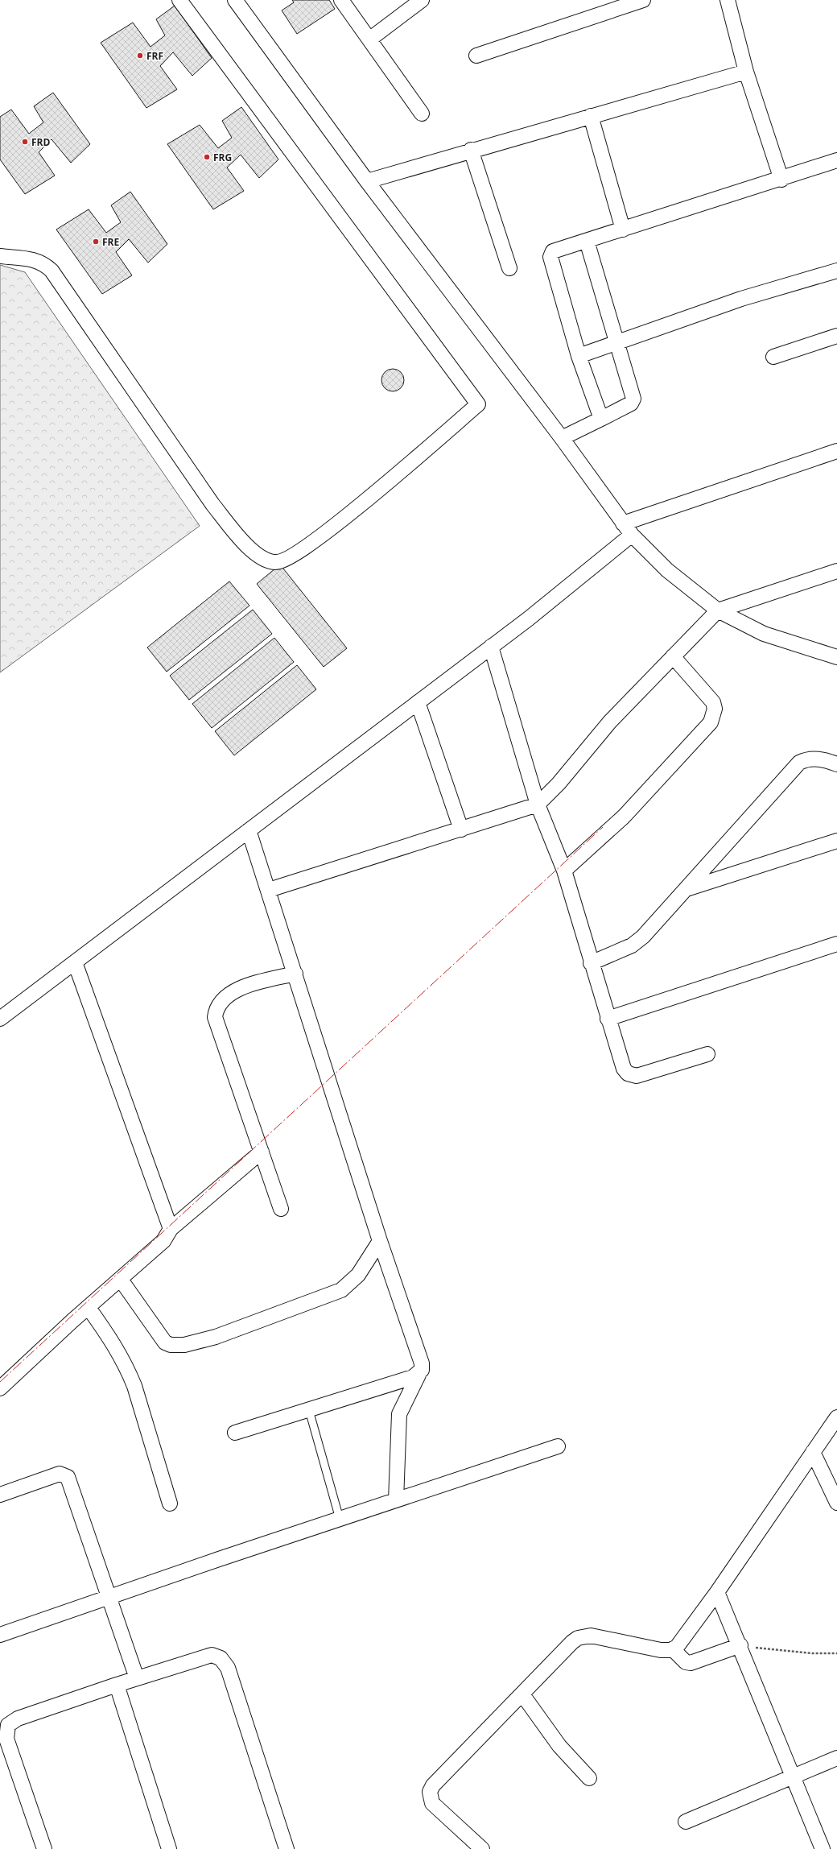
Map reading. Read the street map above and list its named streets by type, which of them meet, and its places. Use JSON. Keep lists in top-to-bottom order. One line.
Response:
{"places":["FRF","FRD","FRG","FRE"]}
